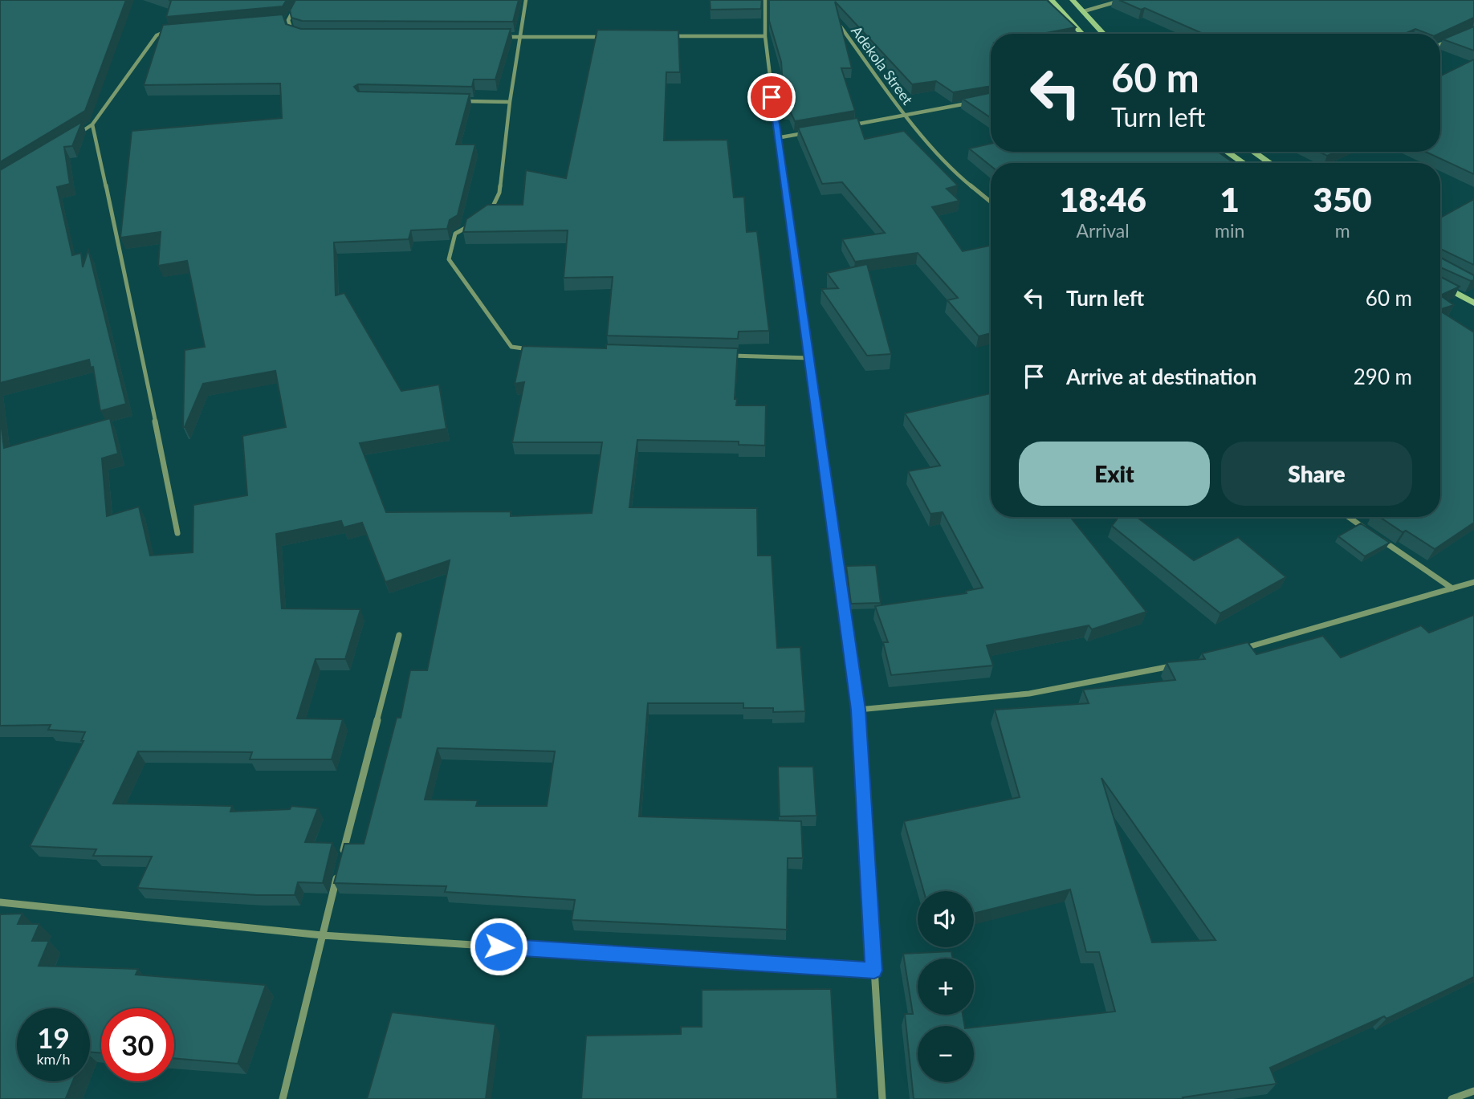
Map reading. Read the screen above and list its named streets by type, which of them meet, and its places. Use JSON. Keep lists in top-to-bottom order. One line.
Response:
{"streets":{"street":["Adekola Street"]},"page":{"turn":["60 m","Turn left"],"eta":["18:46","Arrival","1","min","350","m"],"list":[{"name":"Turn left","value":"60 m"},{"name":"Arrive at destination","value":"290 m"}],"buttons":["Exit","Share"],"map_buttons":["+","−"],"speed":"19 km/h","limit":"30"}}
